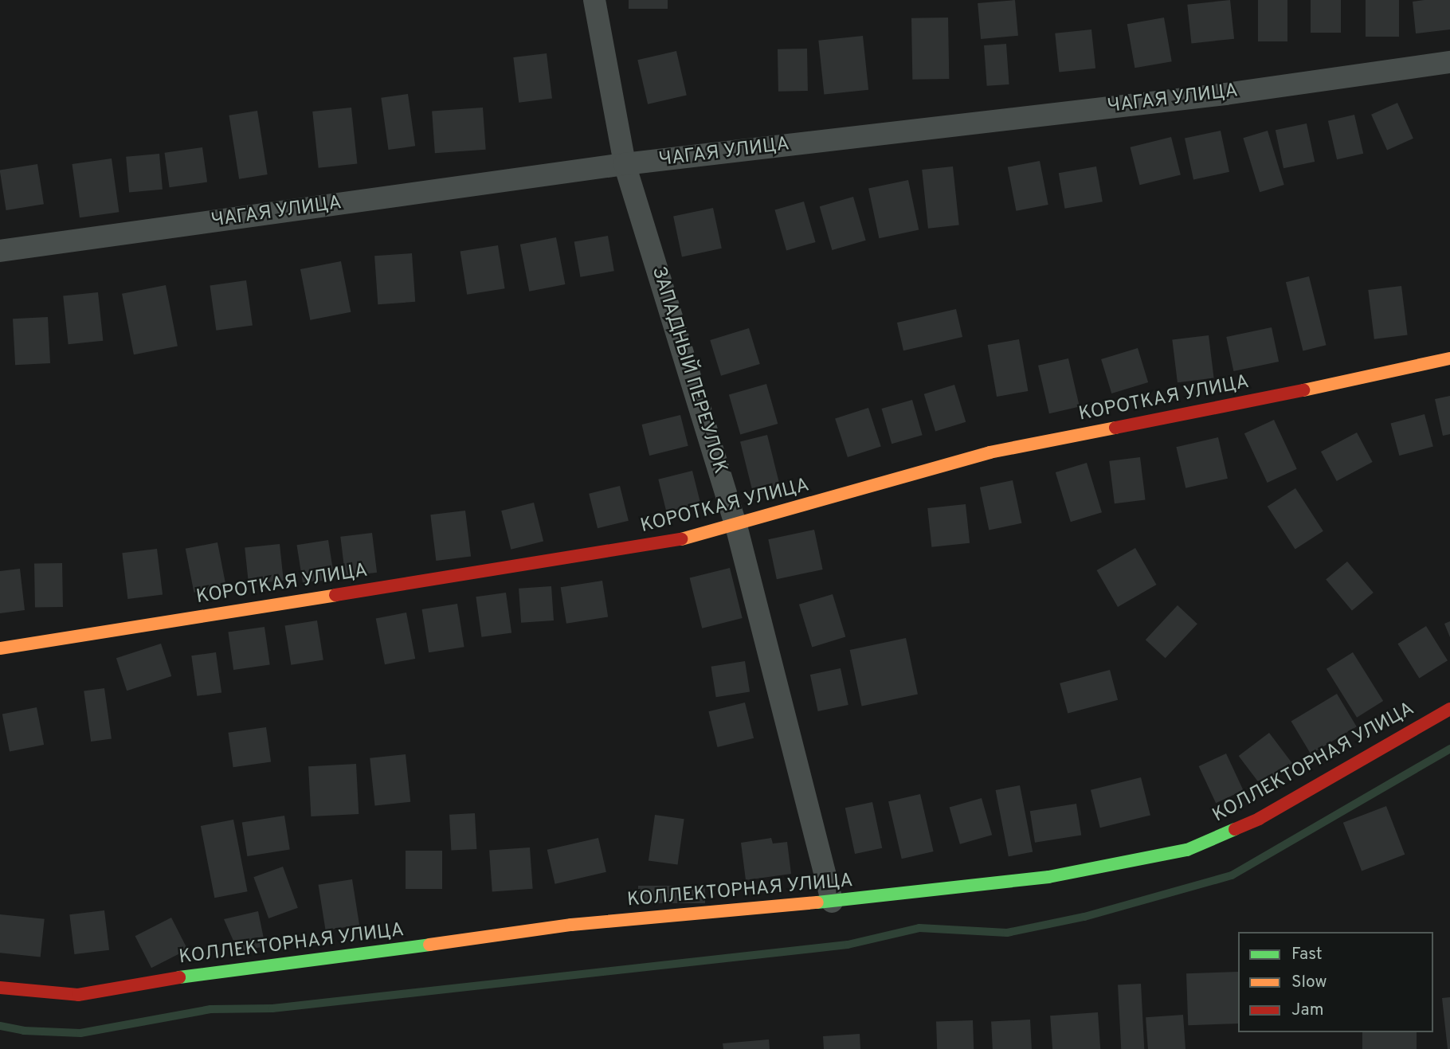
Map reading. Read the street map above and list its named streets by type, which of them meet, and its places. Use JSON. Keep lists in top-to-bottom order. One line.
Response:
{"streets":{"street":["ЧАГАЯ УЛИЦА","ЗАПАДНЫЙ ПЕРЕУЛОК","КОРОТКАЯ УЛИЦА","КОЛЛЕКТОРНАЯ УЛИЦА"]},"crossings":[["ЧАГАЯ УЛИЦА","ЗАПАДНЫЙ ПЕРЕУЛОК"],["ЗАПАДНЫЙ ПЕРЕУЛОК","КОРОТКАЯ УЛИЦА"],["ЗАПАДНЫЙ ПЕРЕУЛОК","КОЛЛЕКТОРНАЯ УЛИЦА"]],"legend":["Fast","Slow","Jam"]}
